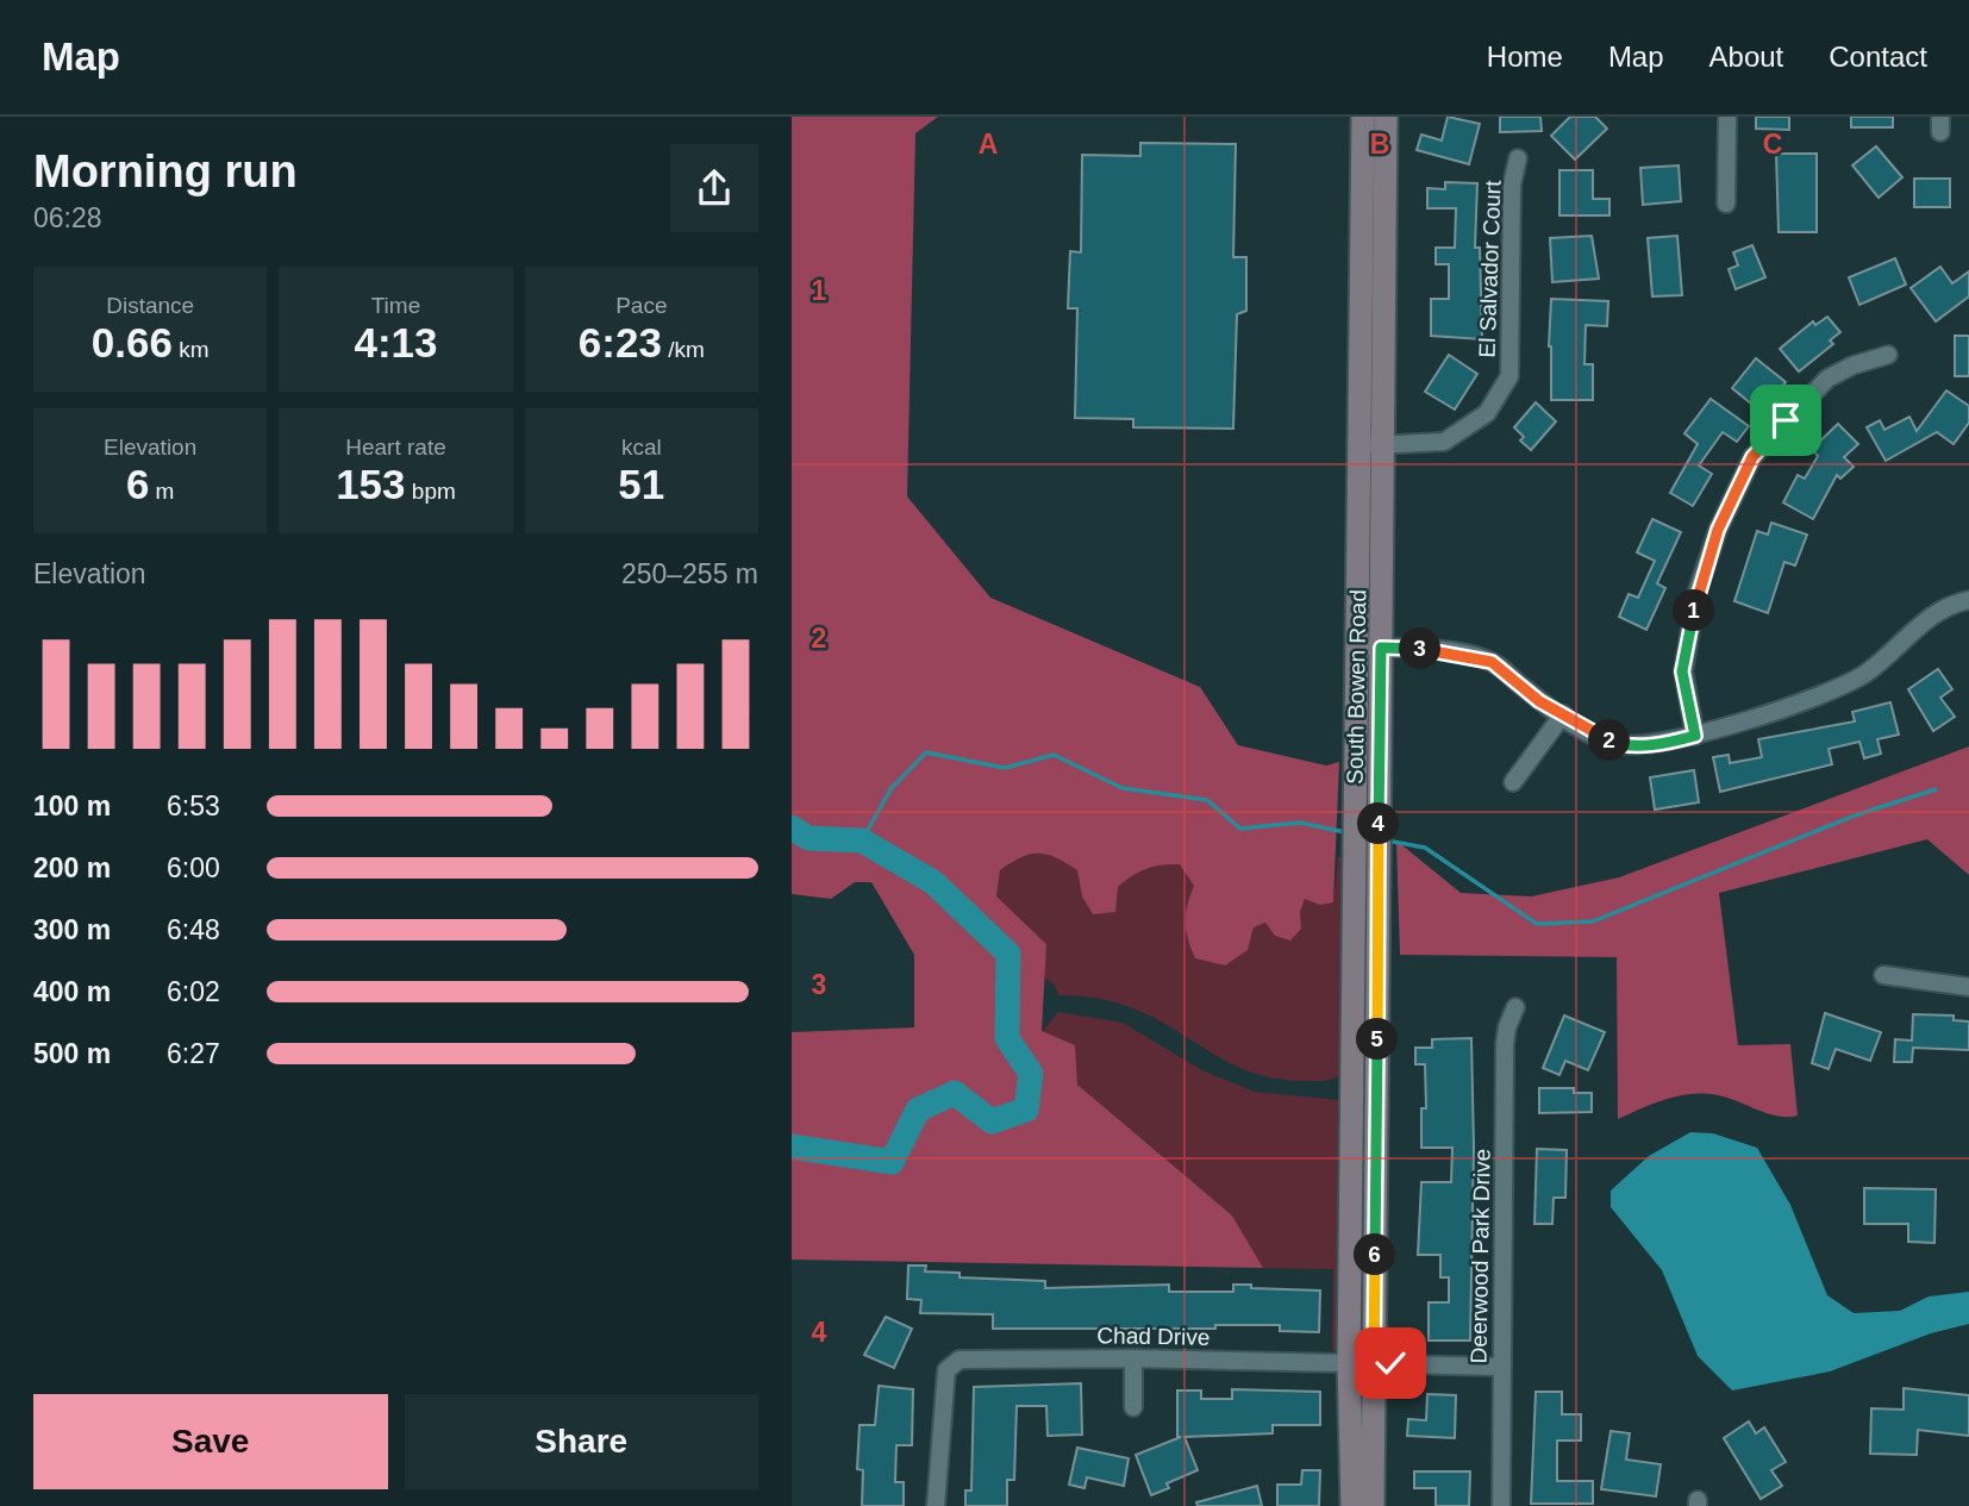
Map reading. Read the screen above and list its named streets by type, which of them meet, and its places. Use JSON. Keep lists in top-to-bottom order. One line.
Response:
{"streets":{"main road":["South Bowen Road"],"street":["El Salvador Court","Deerwood Park Drive","Chad Drive"]},"crossings":[["El Salvador Court","South Bowen Road"],["South Bowen Road","Chad Drive"],["Deerwood Park Drive","Chad Drive"]],"page":{"header":"Map","nav":["Home","Map","About","Contact"],"heading":["Morning run","06:28"],"stats":[["Distance","0.66 km"],["Time","4:13"],["Pace","6:23 /km"],["Elevation","6 m"],["Heart rate","153 bpm"],["kcal","51"]],"chart":["Elevation","250–255 m"],"pins":["1","3","2","4","5","6"],"list":[{"name":"100 m","note":"6:53"},{"name":"200 m","note":"6:00"},{"name":"300 m","note":"6:48"},{"name":"400 m","note":"6:02"},{"name":"500 m","note":"6:27"}],"buttons":["Save","Share"]},"grid":{"columns":["A","B","C"],"rows":["1","2","3","4"]}}
